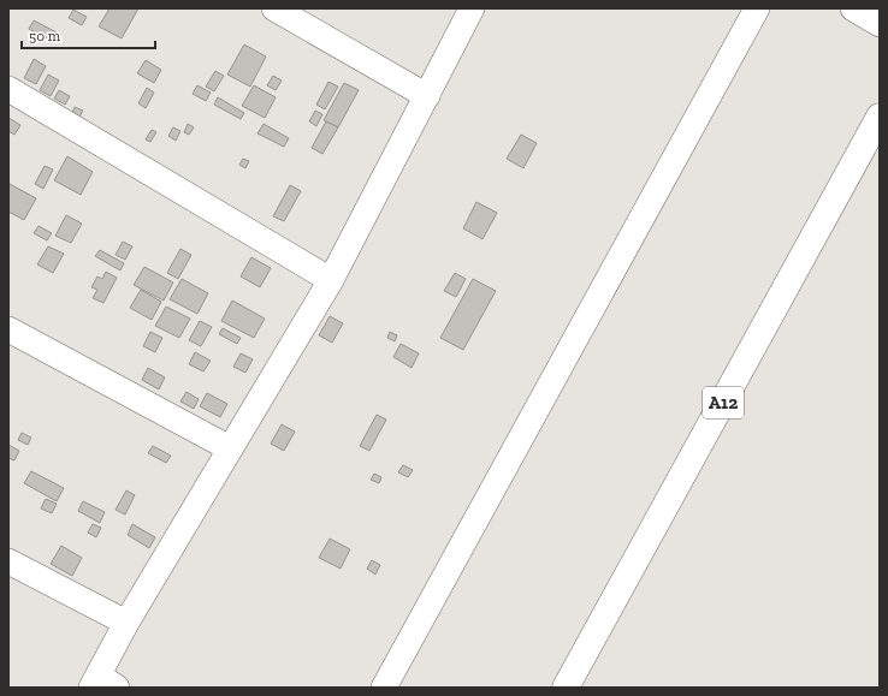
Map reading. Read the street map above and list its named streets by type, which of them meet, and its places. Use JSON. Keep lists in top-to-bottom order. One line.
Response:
{"streets":{"main road":["A12"]},"scale_bar":"50 m"}
